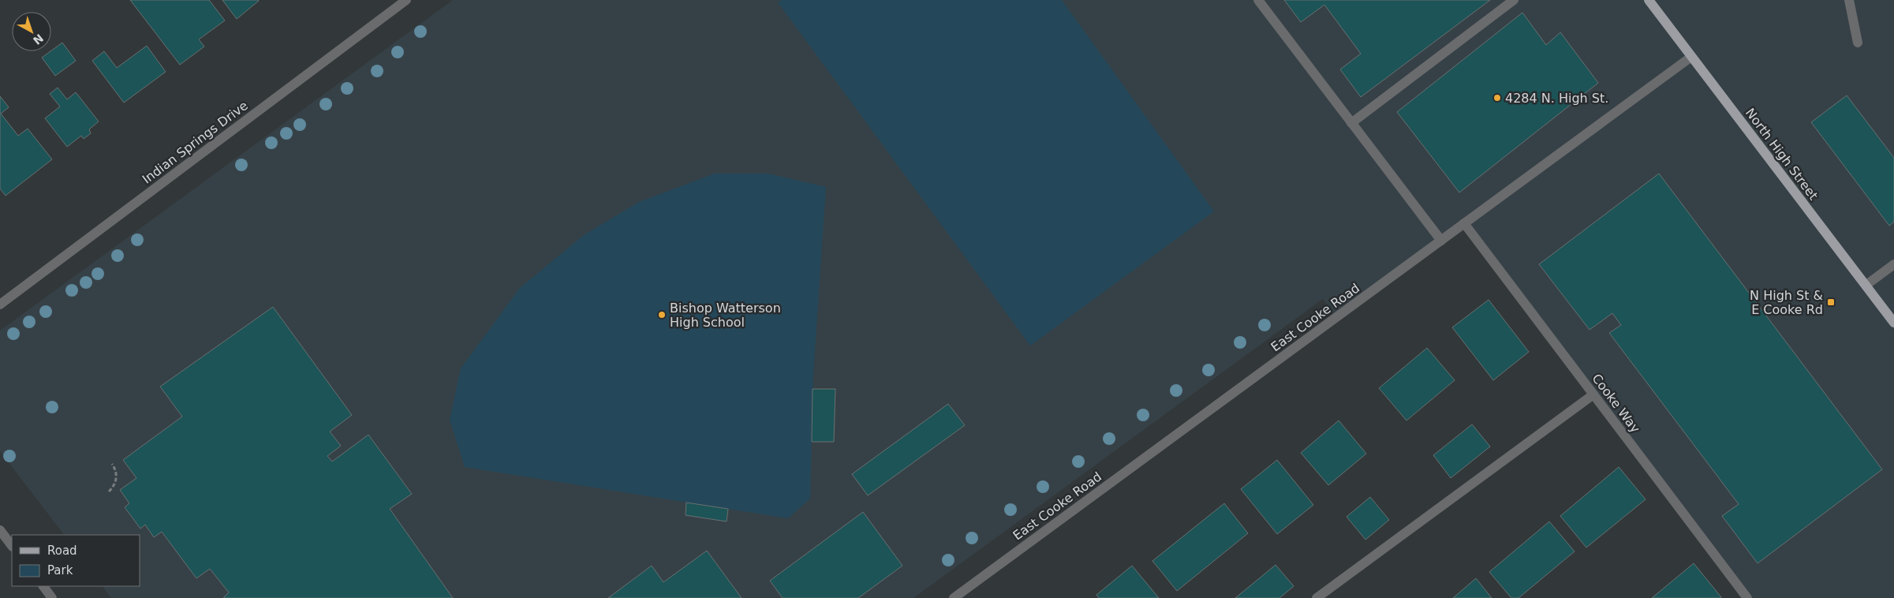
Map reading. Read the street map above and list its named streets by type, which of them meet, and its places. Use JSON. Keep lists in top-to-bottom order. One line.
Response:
{"streets":{"main road":["North High Street"],"street":["Indian Springs Drive","East Cooke Road","Cooke Way"]},"crossings":[["North High Street","East Cooke Road"],["East Cooke Road","Cooke Way"]],"places":{"other":["4284 N. High St.","Bishop Watterson High School"],"transit":["N High St & E Cooke Rd"]},"legend":["Road","Park"],"north":"bottom right"}
